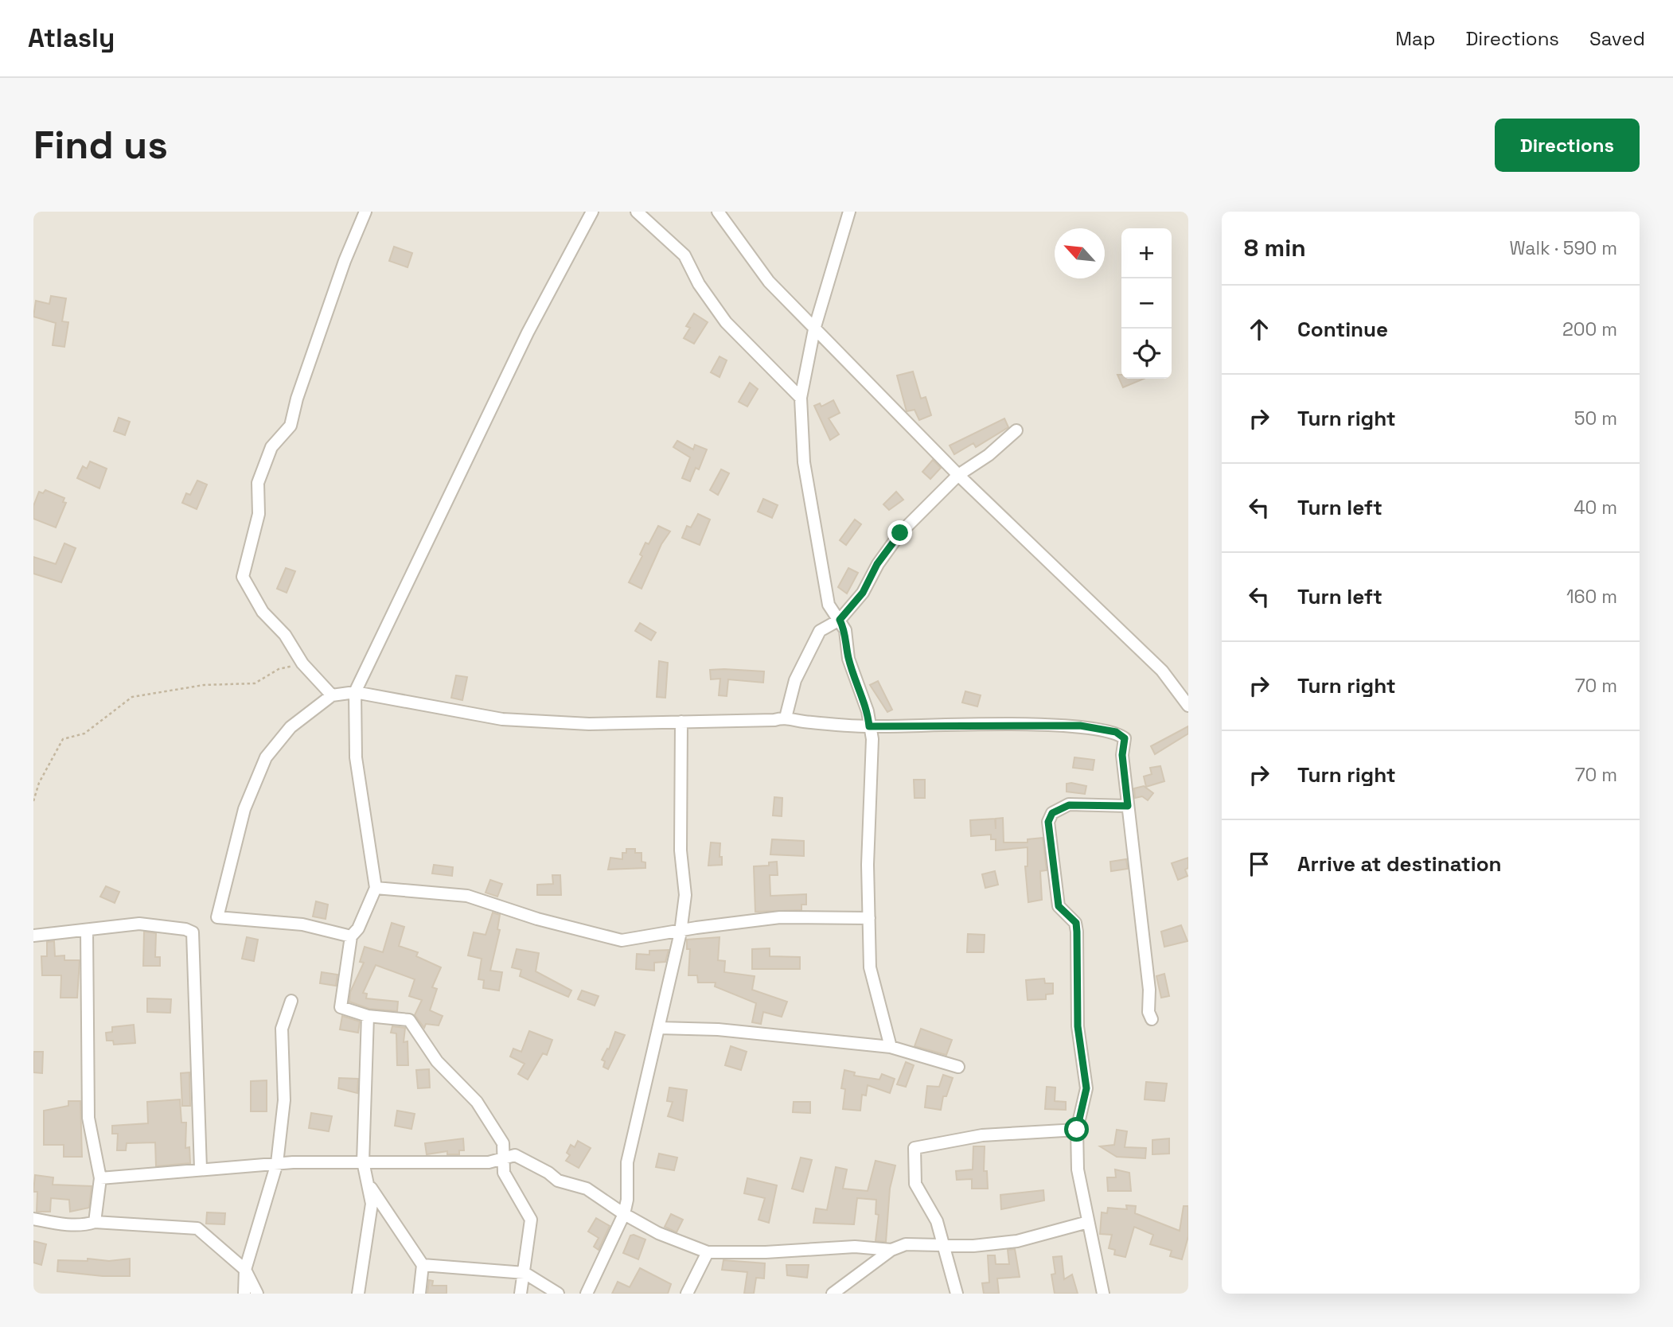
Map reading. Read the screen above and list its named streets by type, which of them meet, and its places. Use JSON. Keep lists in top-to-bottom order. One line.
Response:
{"north":"top left","page":{"header":"Atlasly","nav":["Map","Directions","Saved"],"buttons":"Directions","title":"Find us","heading":["8 min","Walk · 590 m"],"map_buttons":["+","−"],"list":[["Continue","200 m"],["Turn right","50 m"],["Turn left","40 m"],["Turn left","160 m"],["Turn right","70 m"],["Turn right","70 m"],"Arrive at destination"]}}
